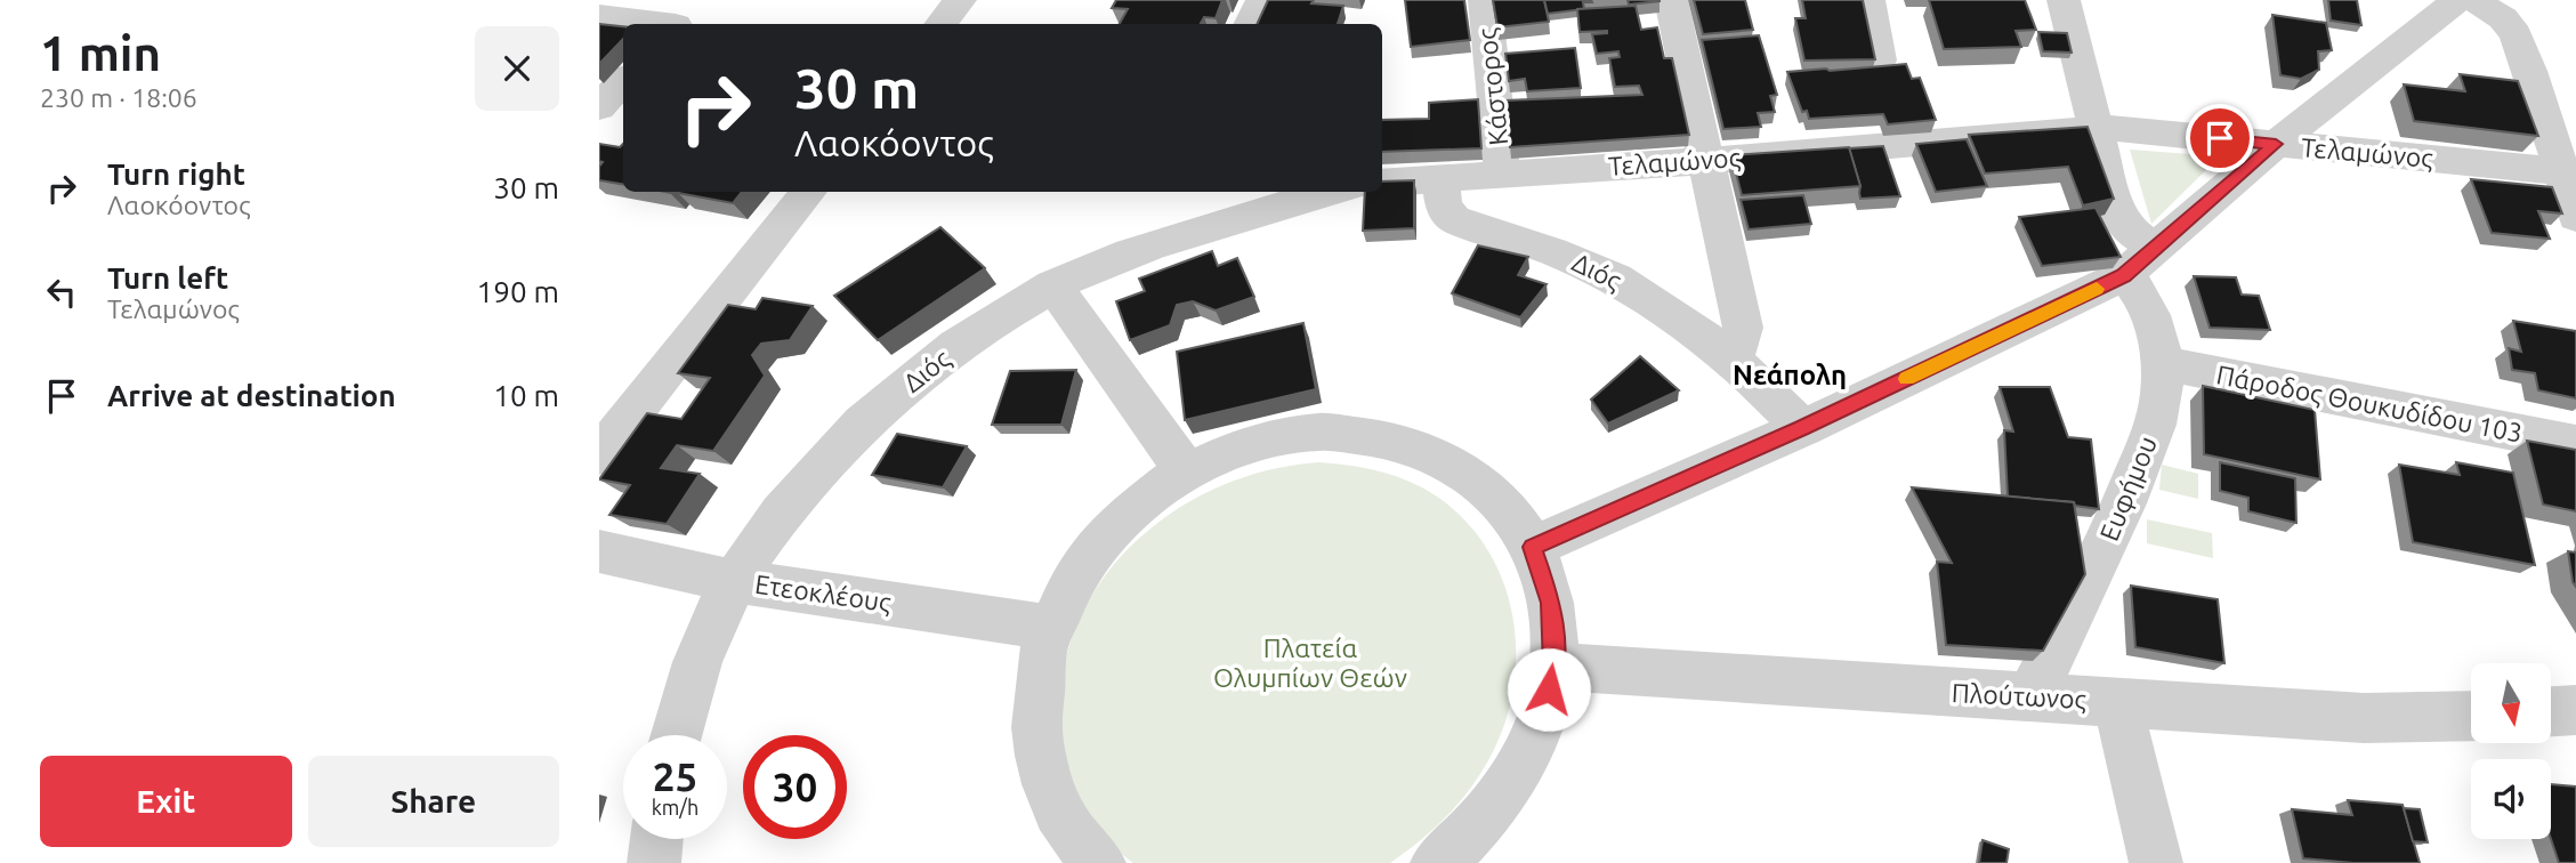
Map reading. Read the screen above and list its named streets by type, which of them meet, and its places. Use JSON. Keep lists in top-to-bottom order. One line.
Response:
{"streets":{"street":["Κάστορος","Τελαμώνος","Διός","Πάροδος Θουκυδίδου 103","Ευφήμου","Ετεοκλέους","Πλούτωνος"]},"crossings":[["Κάστορος","Τελαμώνος"],["Τελαμώνος","Διός"],["Τελαμώνος","Ευφήμου"],["Διός","Ετεοκλέους"],["Πάροδος Θουκυδίδου 103","Ευφήμου"],["Ευφήμου","Πλούτωνος"]],"districts":["Νεάπολη"],"parks":["Πλατεία Ολυμπίων Θεών"],"north":"bottom","page":{"heading":["1 min","230 m · 18:06"],"turn":["30 m","Λαοκόοντος"],"list":[{"name":"Turn right","note":"Λαοκόοντος","value":"30 m"},{"name":"Turn left","note":"Τελαμώνος","value":"190 m"},{"name":"Arrive at destination","value":"10 m"}],"speed":"25 km/h","limit":"30","buttons":["Exit","Share"]}}
